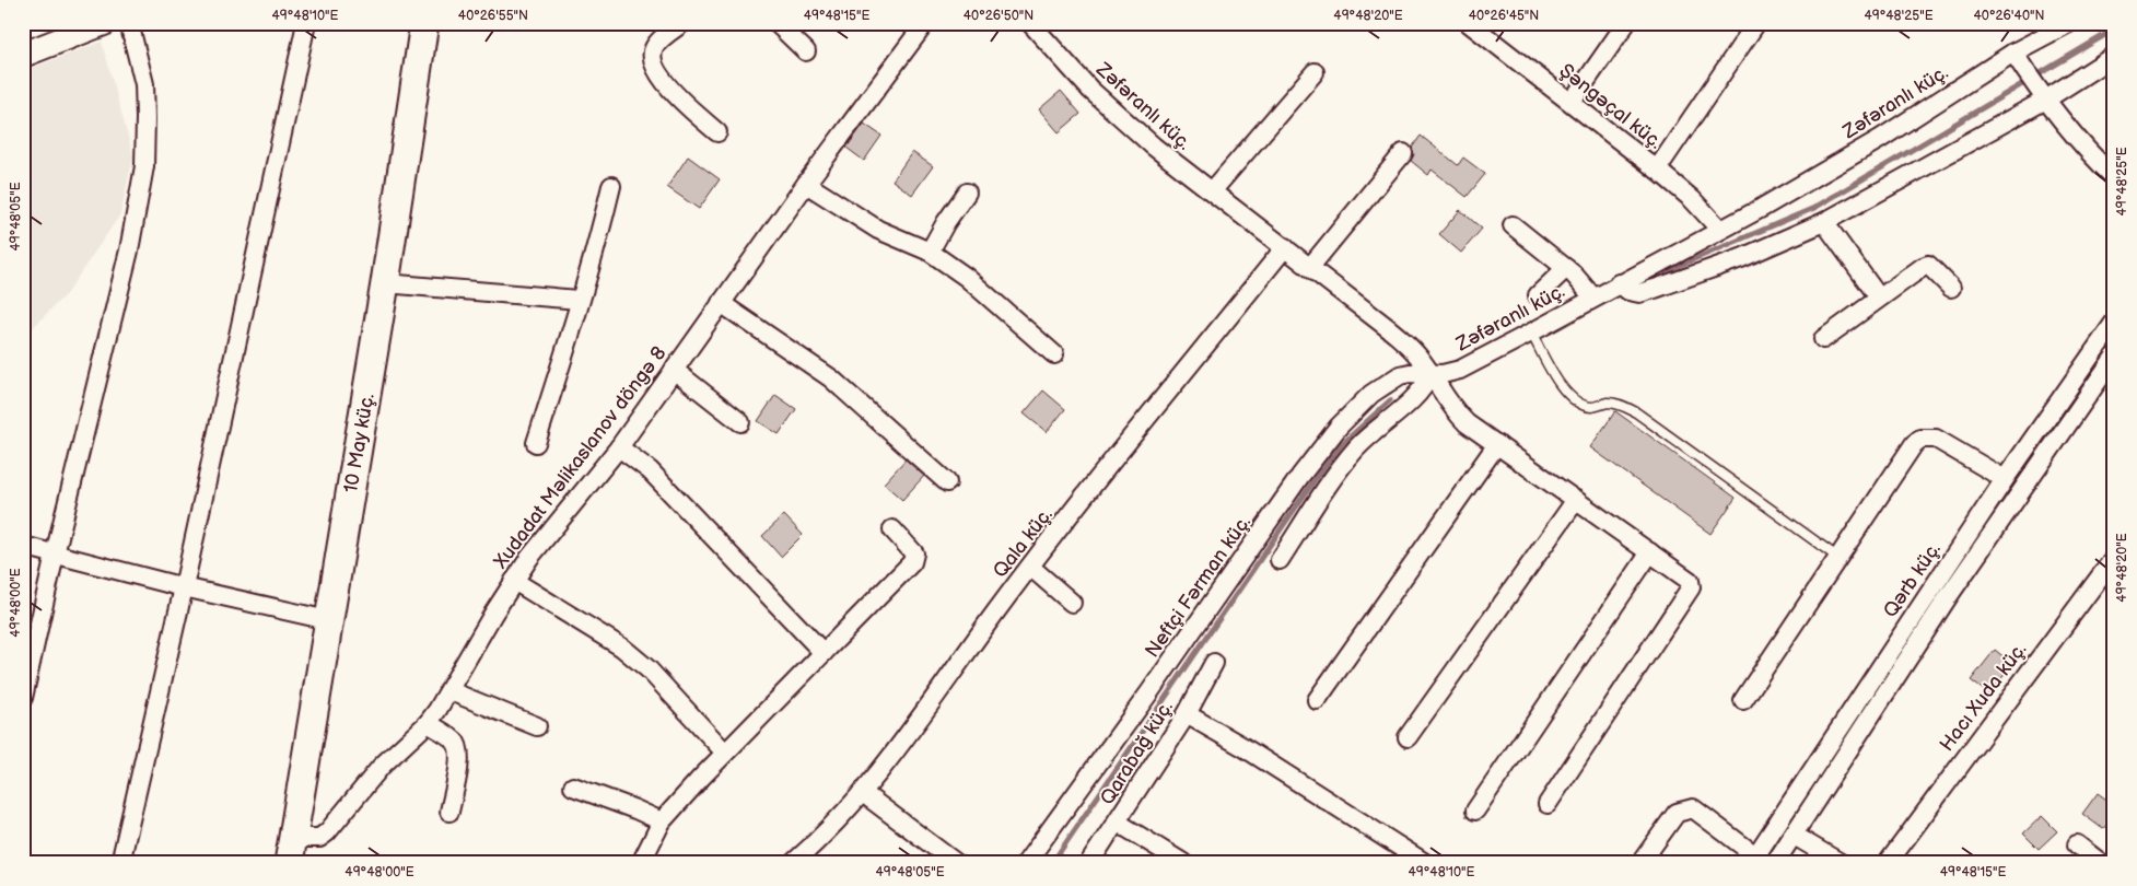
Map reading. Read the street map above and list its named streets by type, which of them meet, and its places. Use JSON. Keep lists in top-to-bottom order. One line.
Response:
{"streets":{"main road":["10 May küç."],"street":["Zəfəranlı küç.","Şəngəçal küç.","Xudadat Məlikaslanov döngə 8","Qala küç.","Qərb küç.","Neftçi Fərman küç.","Hacı Xuda küç.","Qarabağ küç."]},"crossings":[["Zəfəranlı küç.","Şəngəçal küç."],["Zəfəranlı küç.","Qala küç."],["Zəfəranlı küç.","Neftçi Fərman küç."],["10 May küç.","Xudadat Məlikaslanov döngə 8"]],"coordinates":["49°48'10\"E","40°26'55\"N","49°48'15\"E","40°26'50\"N","49°48'20\"E","40°26'45\"N","49°48'25\"E","40°26'40\"N","49°48'05\"E","49°48'00\"E"]}
